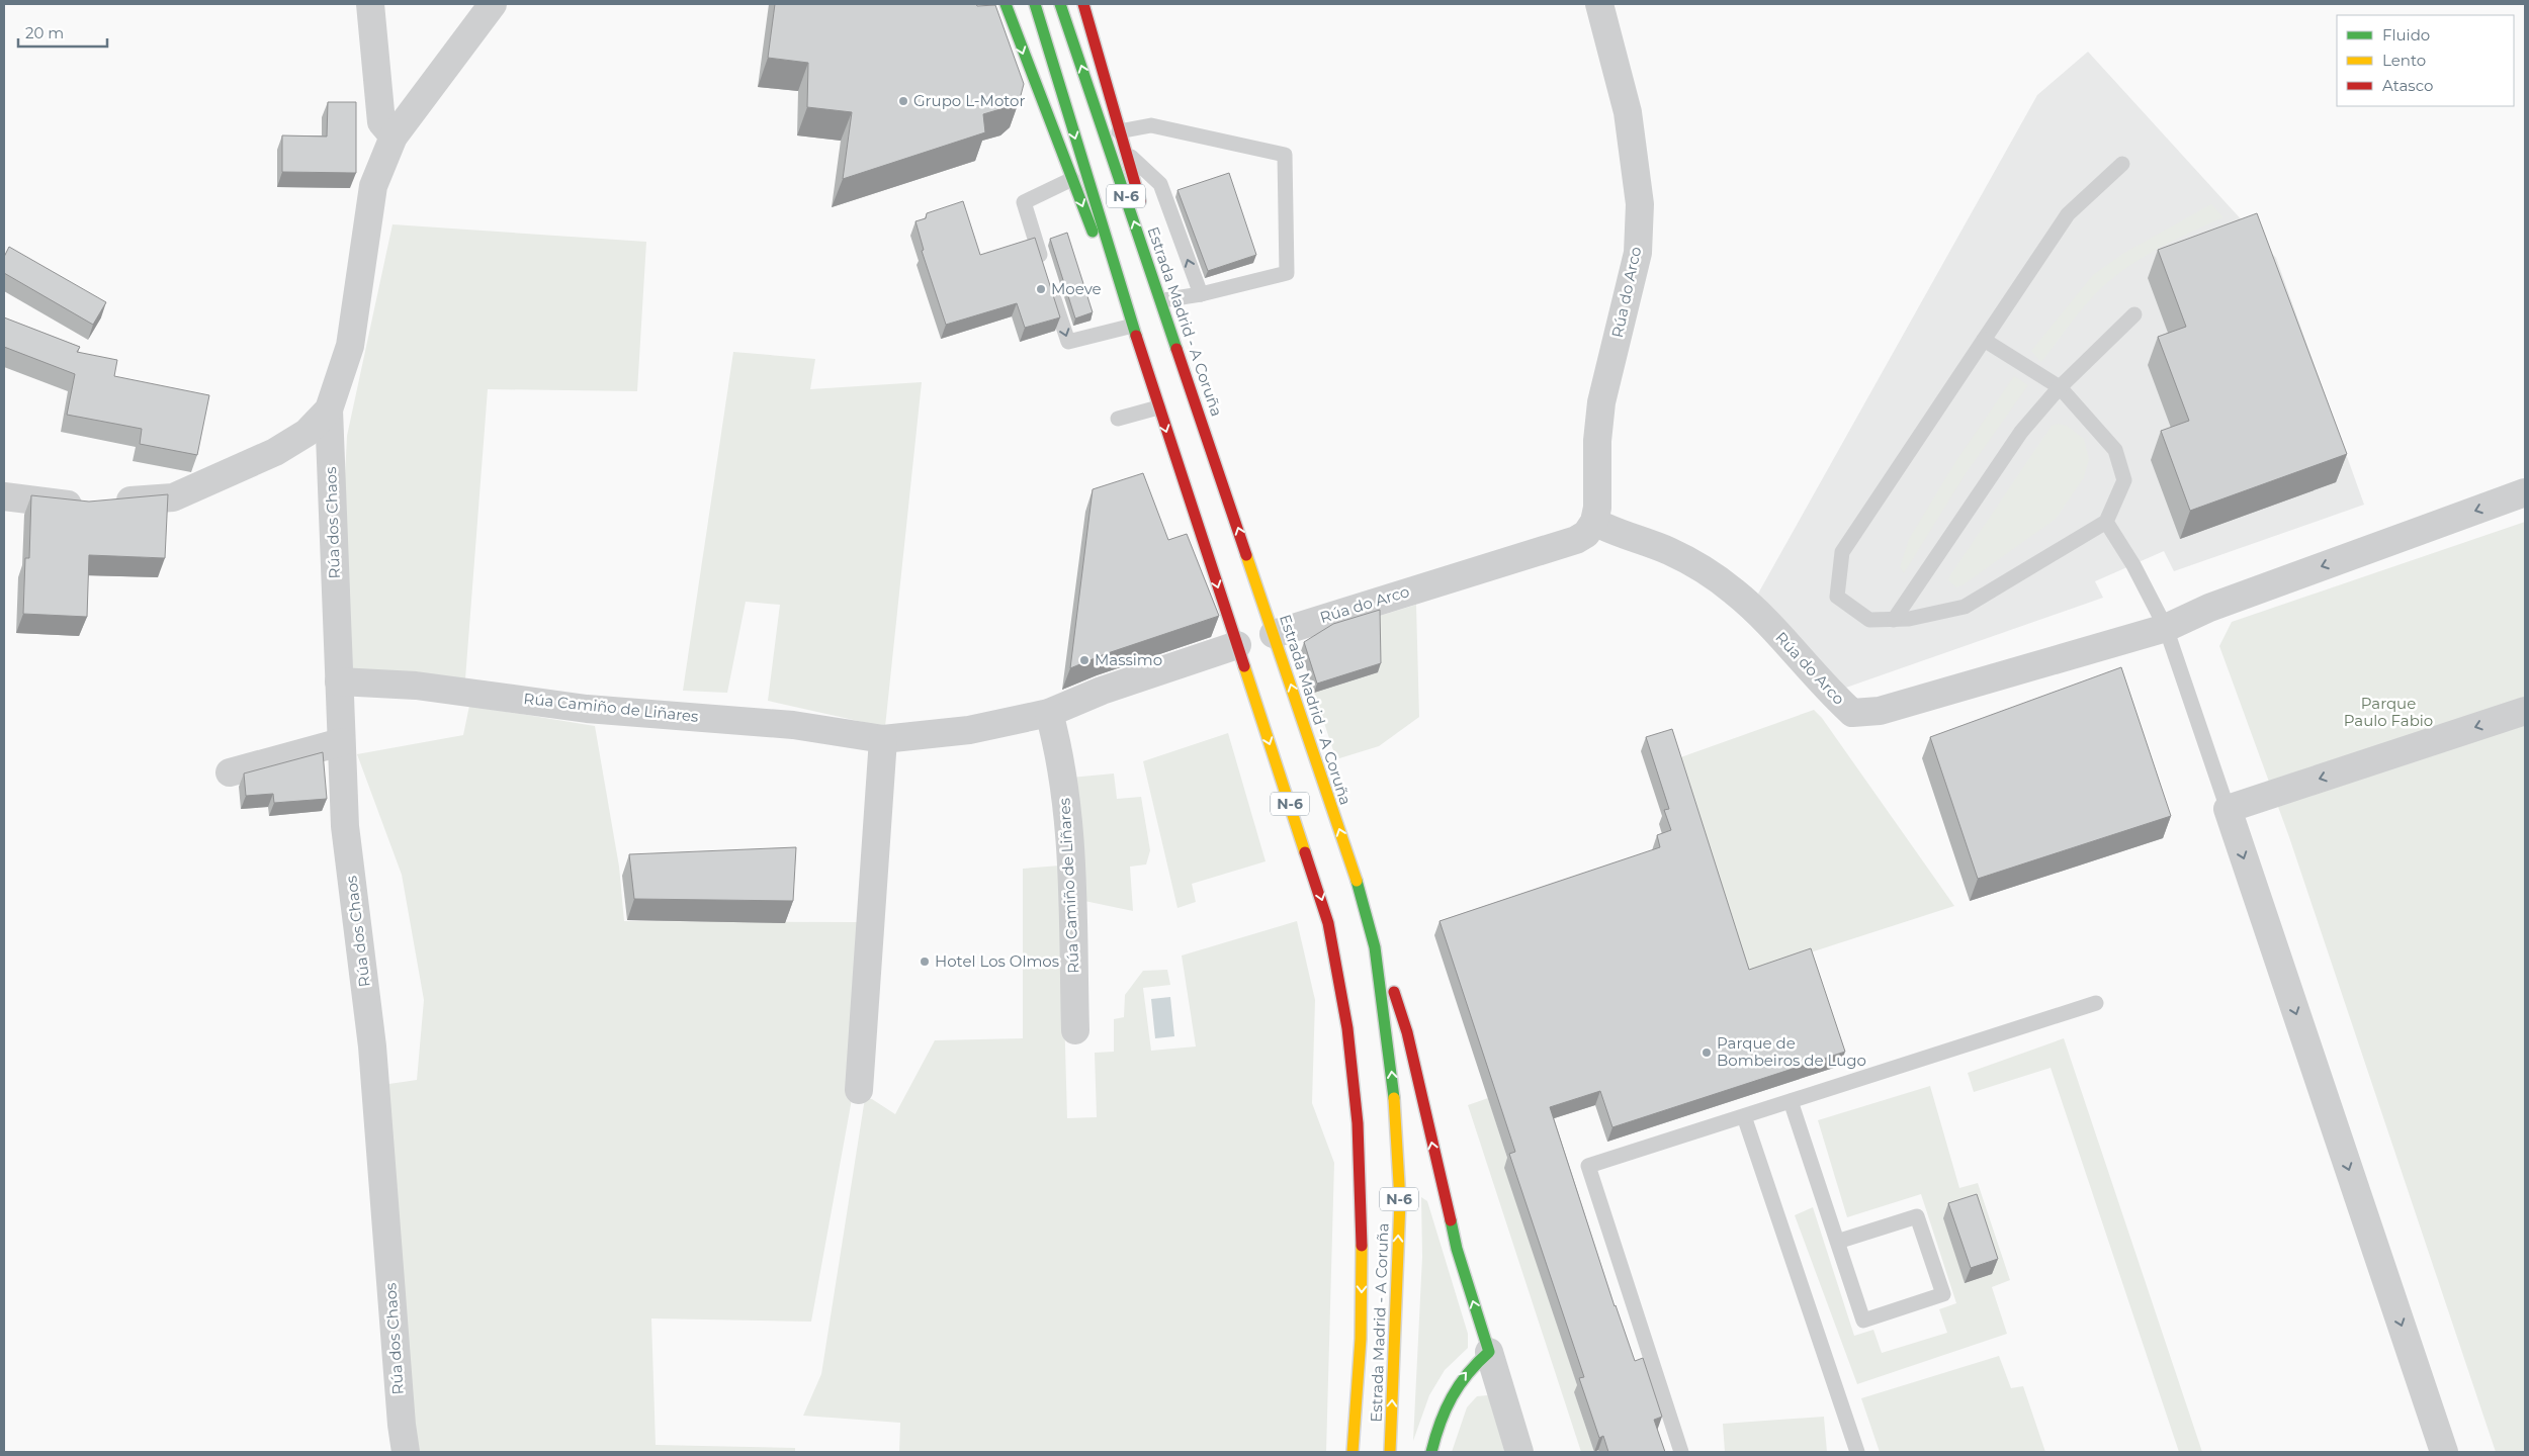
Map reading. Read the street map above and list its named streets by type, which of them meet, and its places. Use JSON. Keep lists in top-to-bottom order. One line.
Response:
{"streets":{"main road":["N-6","Estrada Madrid - A Coruña"],"street":["Rúa do Arco","Rúa dos Chaos","Rúa Camiño de Liñares"]},"crossings":[["N-6","Estrada Madrid - A Coruña"],["Rúa do Arco","Estrada Madrid - A Coruña"],["Estrada Madrid - A Coruña","Rúa Camiño de Liñares"],["Rúa dos Chaos","Rúa Camiño de Liñares"]],"parks":["Parque Paulo Fabio"],"places":["Grupo L-Motor","Moeve","Massimo","Hotel Los Olmos","Parque de Bombeiros de Lugo"],"legend":["Fluido","Lento","Atasco"],"scale_bar":"20 m"}
